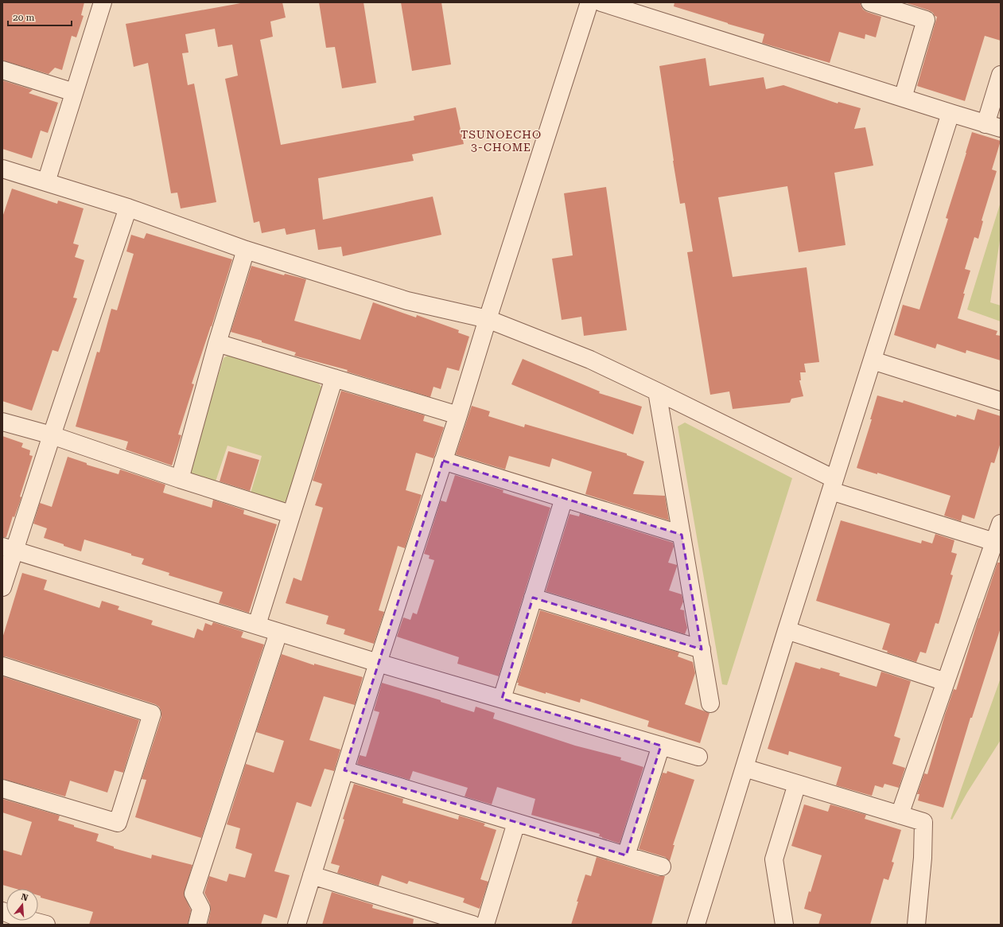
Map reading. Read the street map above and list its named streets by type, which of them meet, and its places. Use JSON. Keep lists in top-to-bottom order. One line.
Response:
{"districts":["TSUNOECHO 3-CHOME"],"scale_bar":"20 m","north":"top"}
